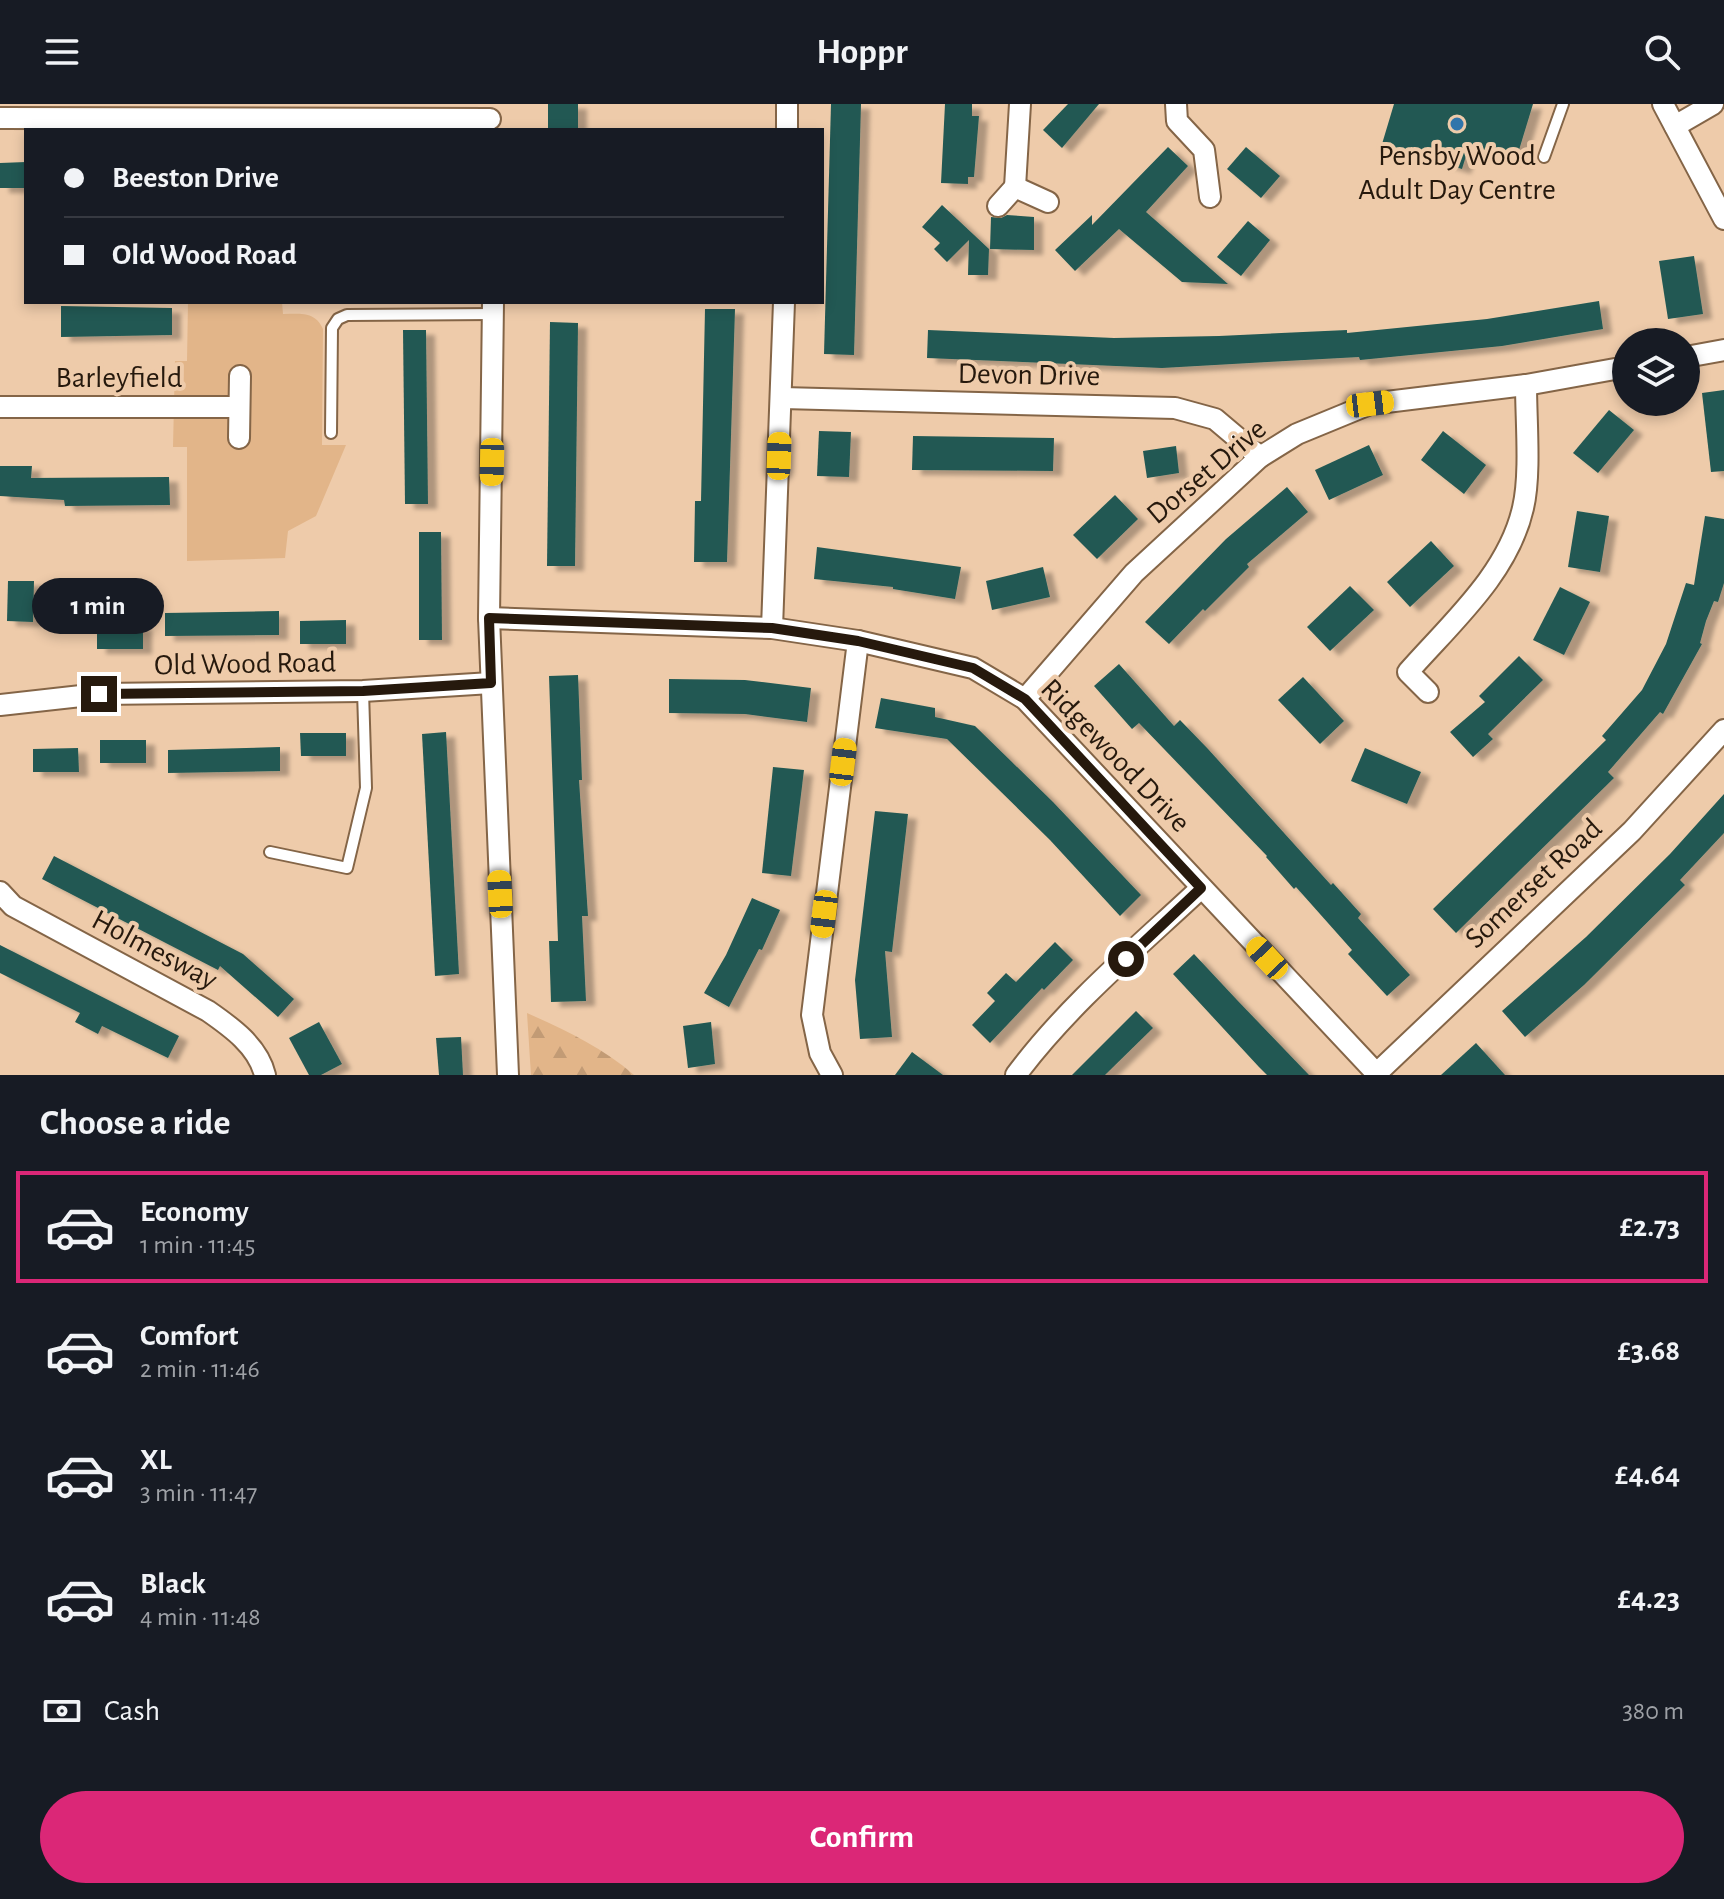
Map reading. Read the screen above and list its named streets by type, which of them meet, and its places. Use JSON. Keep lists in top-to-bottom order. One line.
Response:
{"streets":{"street":["Devon Drive","Barleyfield","Dorset Drive","Old Wood Road","Ridgewood Drive","Somerset Road","Holmesway"]},"crossings":[["Devon Drive","Dorset Drive"],["Dorset Drive","Ridgewood Drive"],["Ridgewood Drive","Somerset Road"]],"places":["Pensby Wood Adult Day Centre"],"page":{"header":"Hoppr","banner":["Beeston Drive","Old Wood Road"],"bubble":"1 min","heading":"Choose a ride","list":[{"name":"Economy","note":"1 min · 11:45","value":"£2.73"},{"name":"Comfort","note":"2 min · 11:46","value":"£3.68"},{"name":"XL","note":"3 min · 11:47","value":"£4.64"},{"name":"Black","note":"4 min · 11:48","value":"£4.23"}],"pay":["Cash","380 m"],"buttons":"Confirm"}}
